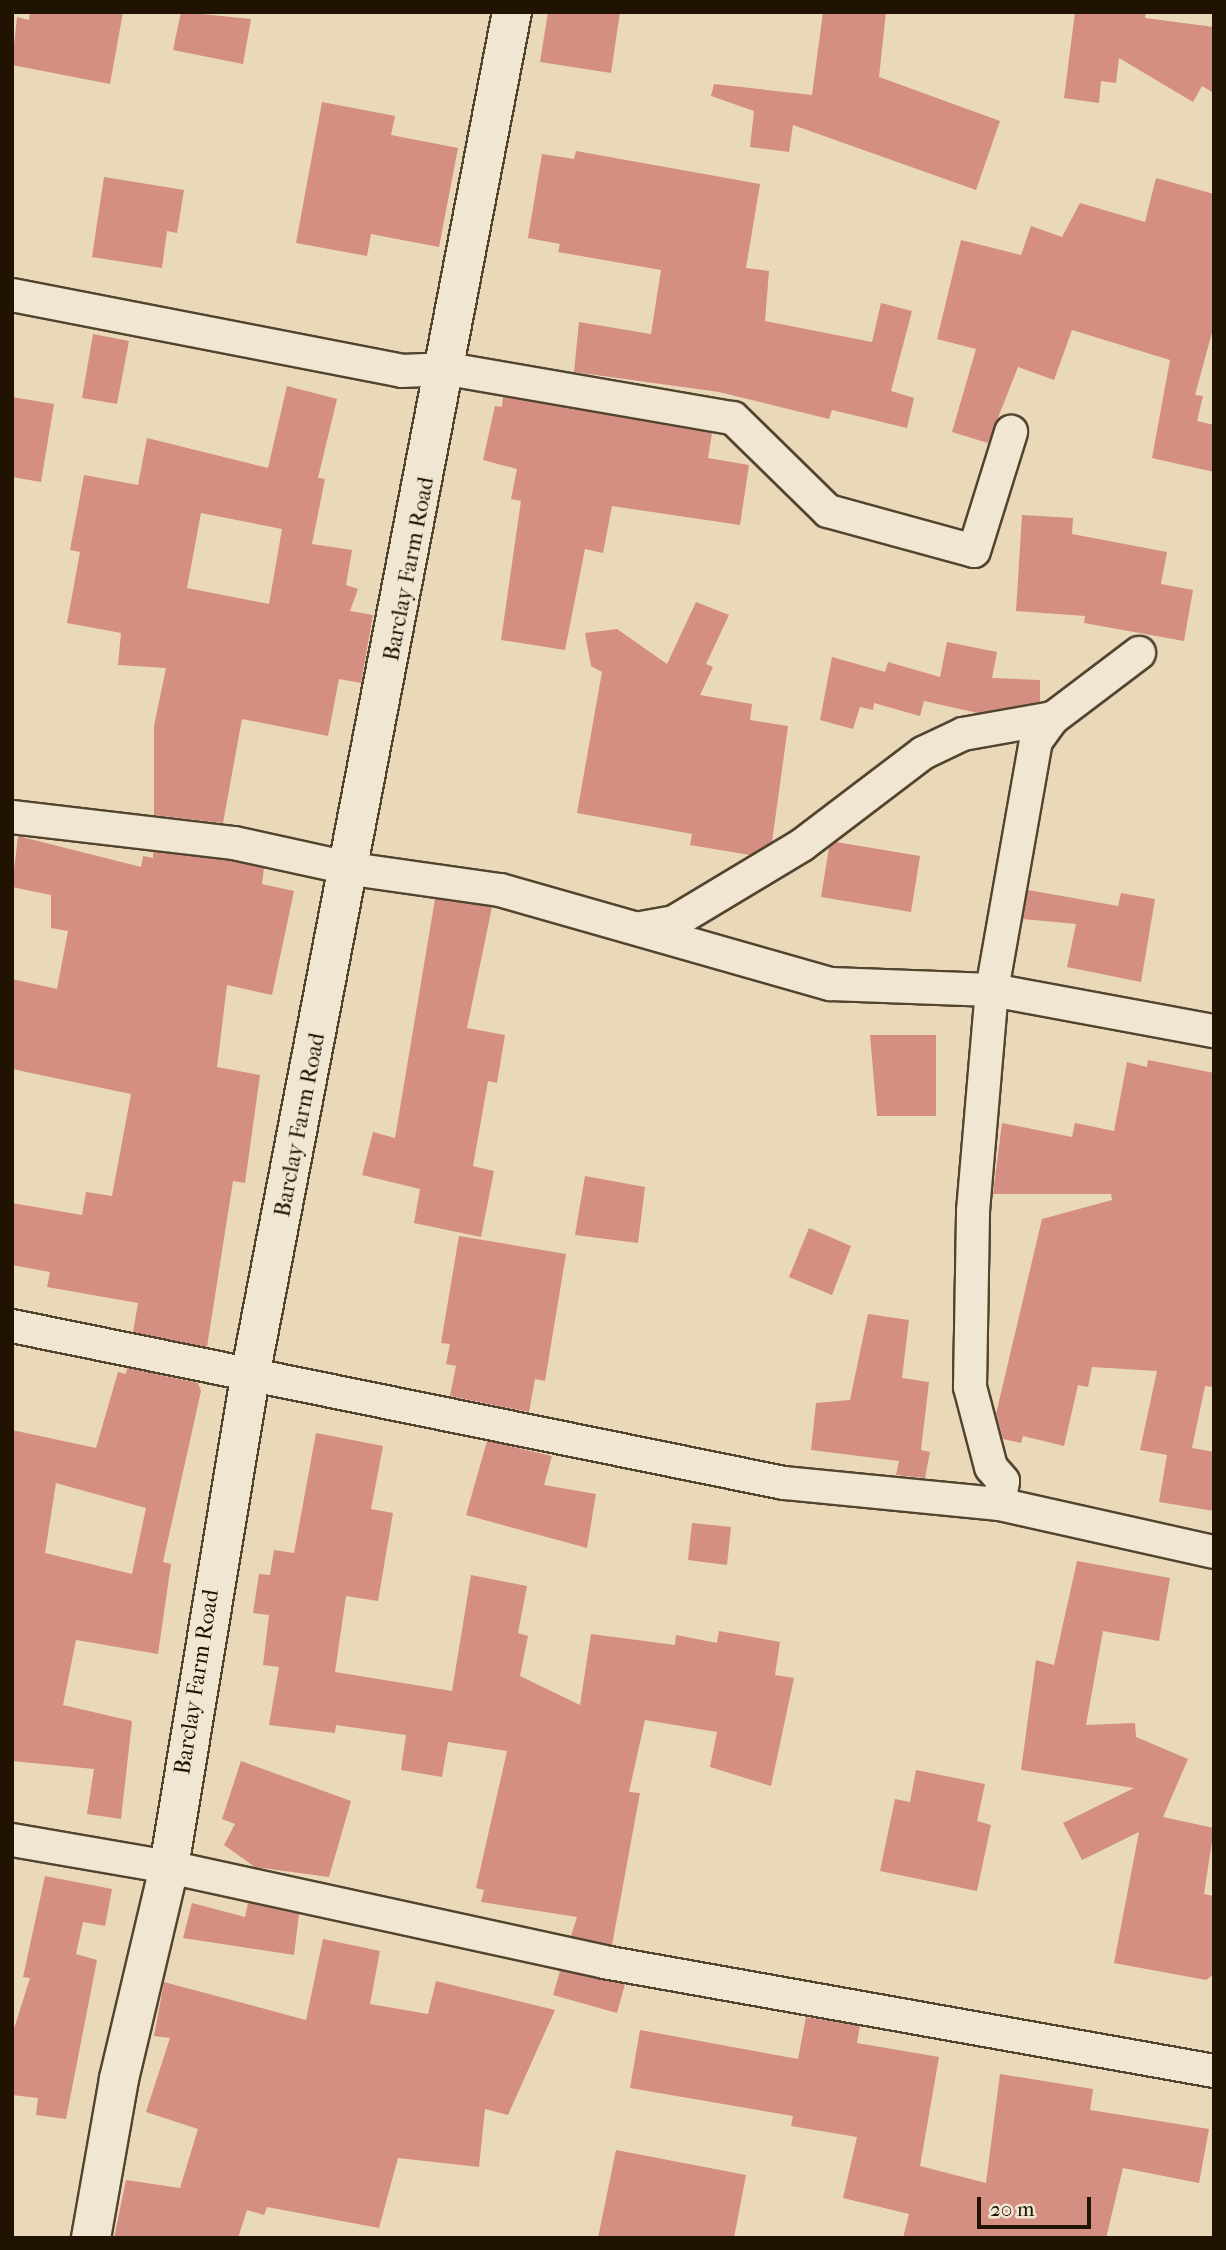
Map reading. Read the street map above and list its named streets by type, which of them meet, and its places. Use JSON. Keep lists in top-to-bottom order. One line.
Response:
{"streets":{"street":["Barclay Farm Road"]},"scale_bar":"20 m"}
